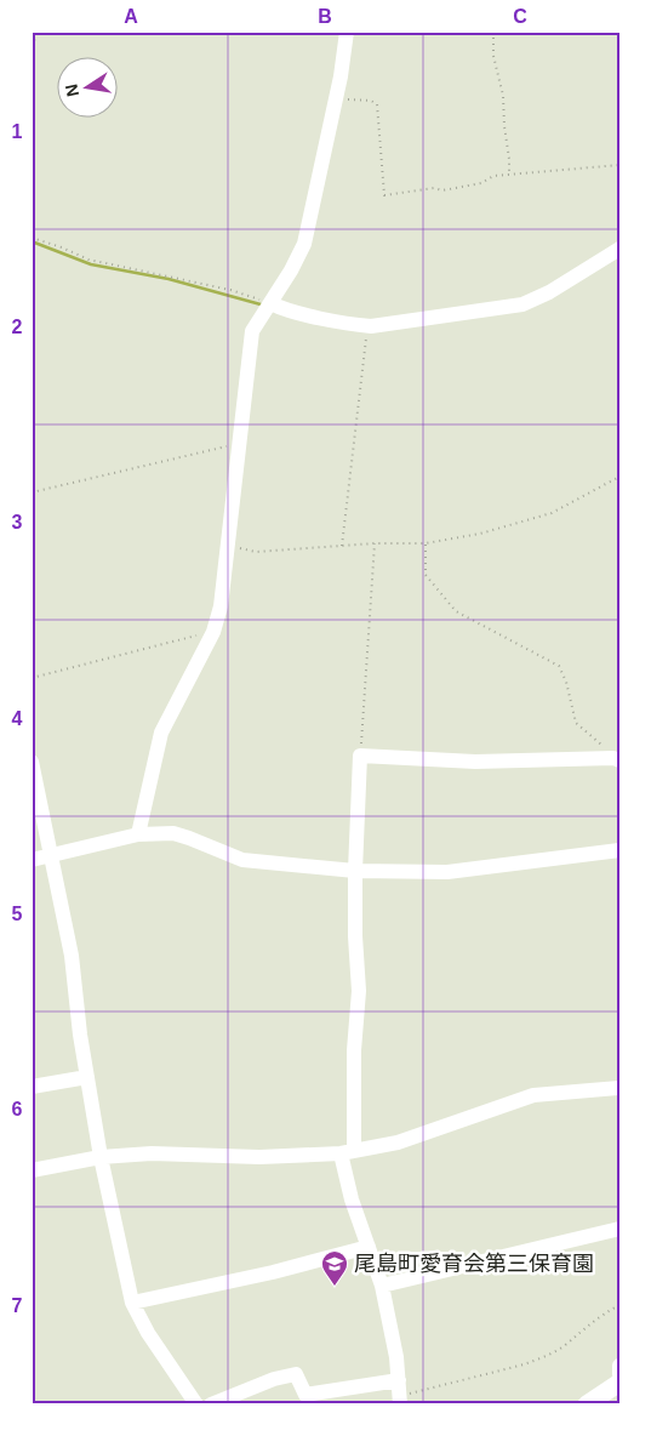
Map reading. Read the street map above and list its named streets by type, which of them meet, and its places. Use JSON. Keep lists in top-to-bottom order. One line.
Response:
{"places":{"school or university":["尾島町愛育会第三保育園"]},"north":"left","grid":{"columns":["A","B","C"],"rows":["1","2","3","4","5","6","7"]}}
